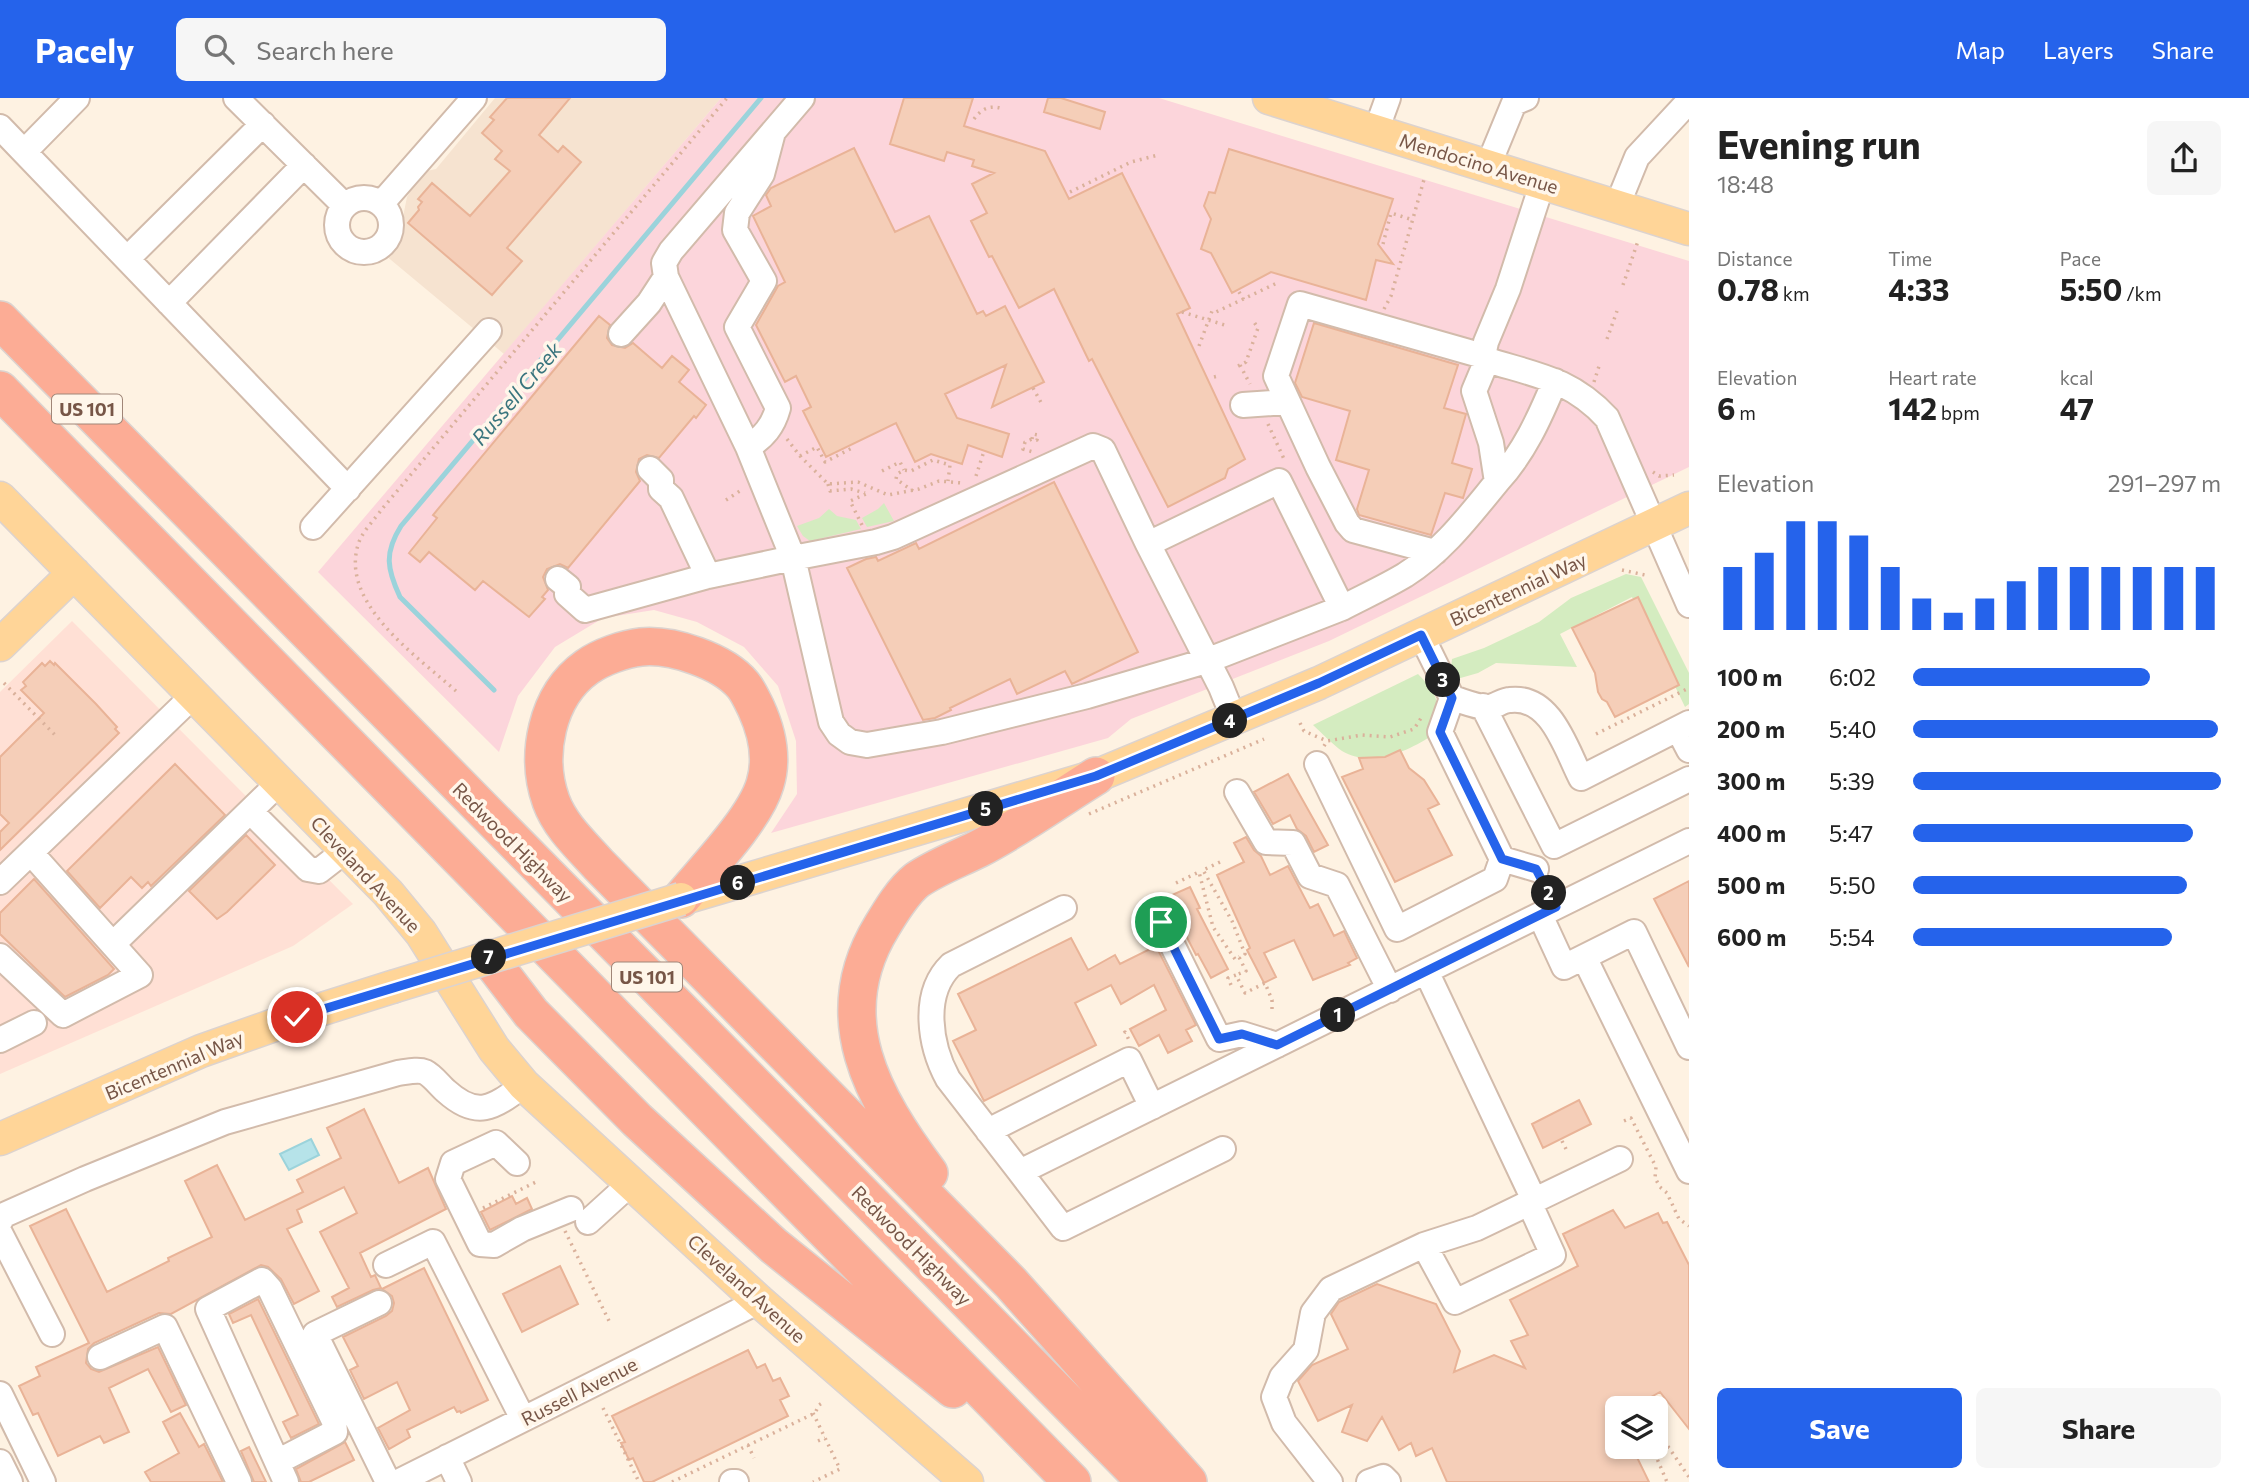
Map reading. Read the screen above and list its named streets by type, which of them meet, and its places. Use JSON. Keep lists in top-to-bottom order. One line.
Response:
{"streets":{"highway":["US 101","Redwood Highway"],"main road":["Mendocino Avenue","Bicentennial Way","Cleveland Avenue"],"street":["Russell Avenue"]},"crossings":[["Cleveland Avenue","Russell Avenue"]],"water":["Russell Creek"],"page":{"header":"Pacely","search":"Search here","nav":["Map","Layers","Share"],"heading":["Evening run","18:48"],"stats":[["Distance","0.78 km"],["Time","4:33"],["Pace","5:50 /km"],["Elevation","6 m"],["Heart rate","142 bpm"],["kcal","47"]],"chart":["Elevation","291–297 m"],"list":[{"name":"100 m","note":"6:02"},{"name":"200 m","note":"5:40"},{"name":"300 m","note":"5:39"},{"name":"400 m","note":"5:47"},{"name":"500 m","note":"5:50"},{"name":"600 m","note":"5:54"}],"pins":["3","4","5","6","2","7","1"],"buttons":["Save","Share"]}}
